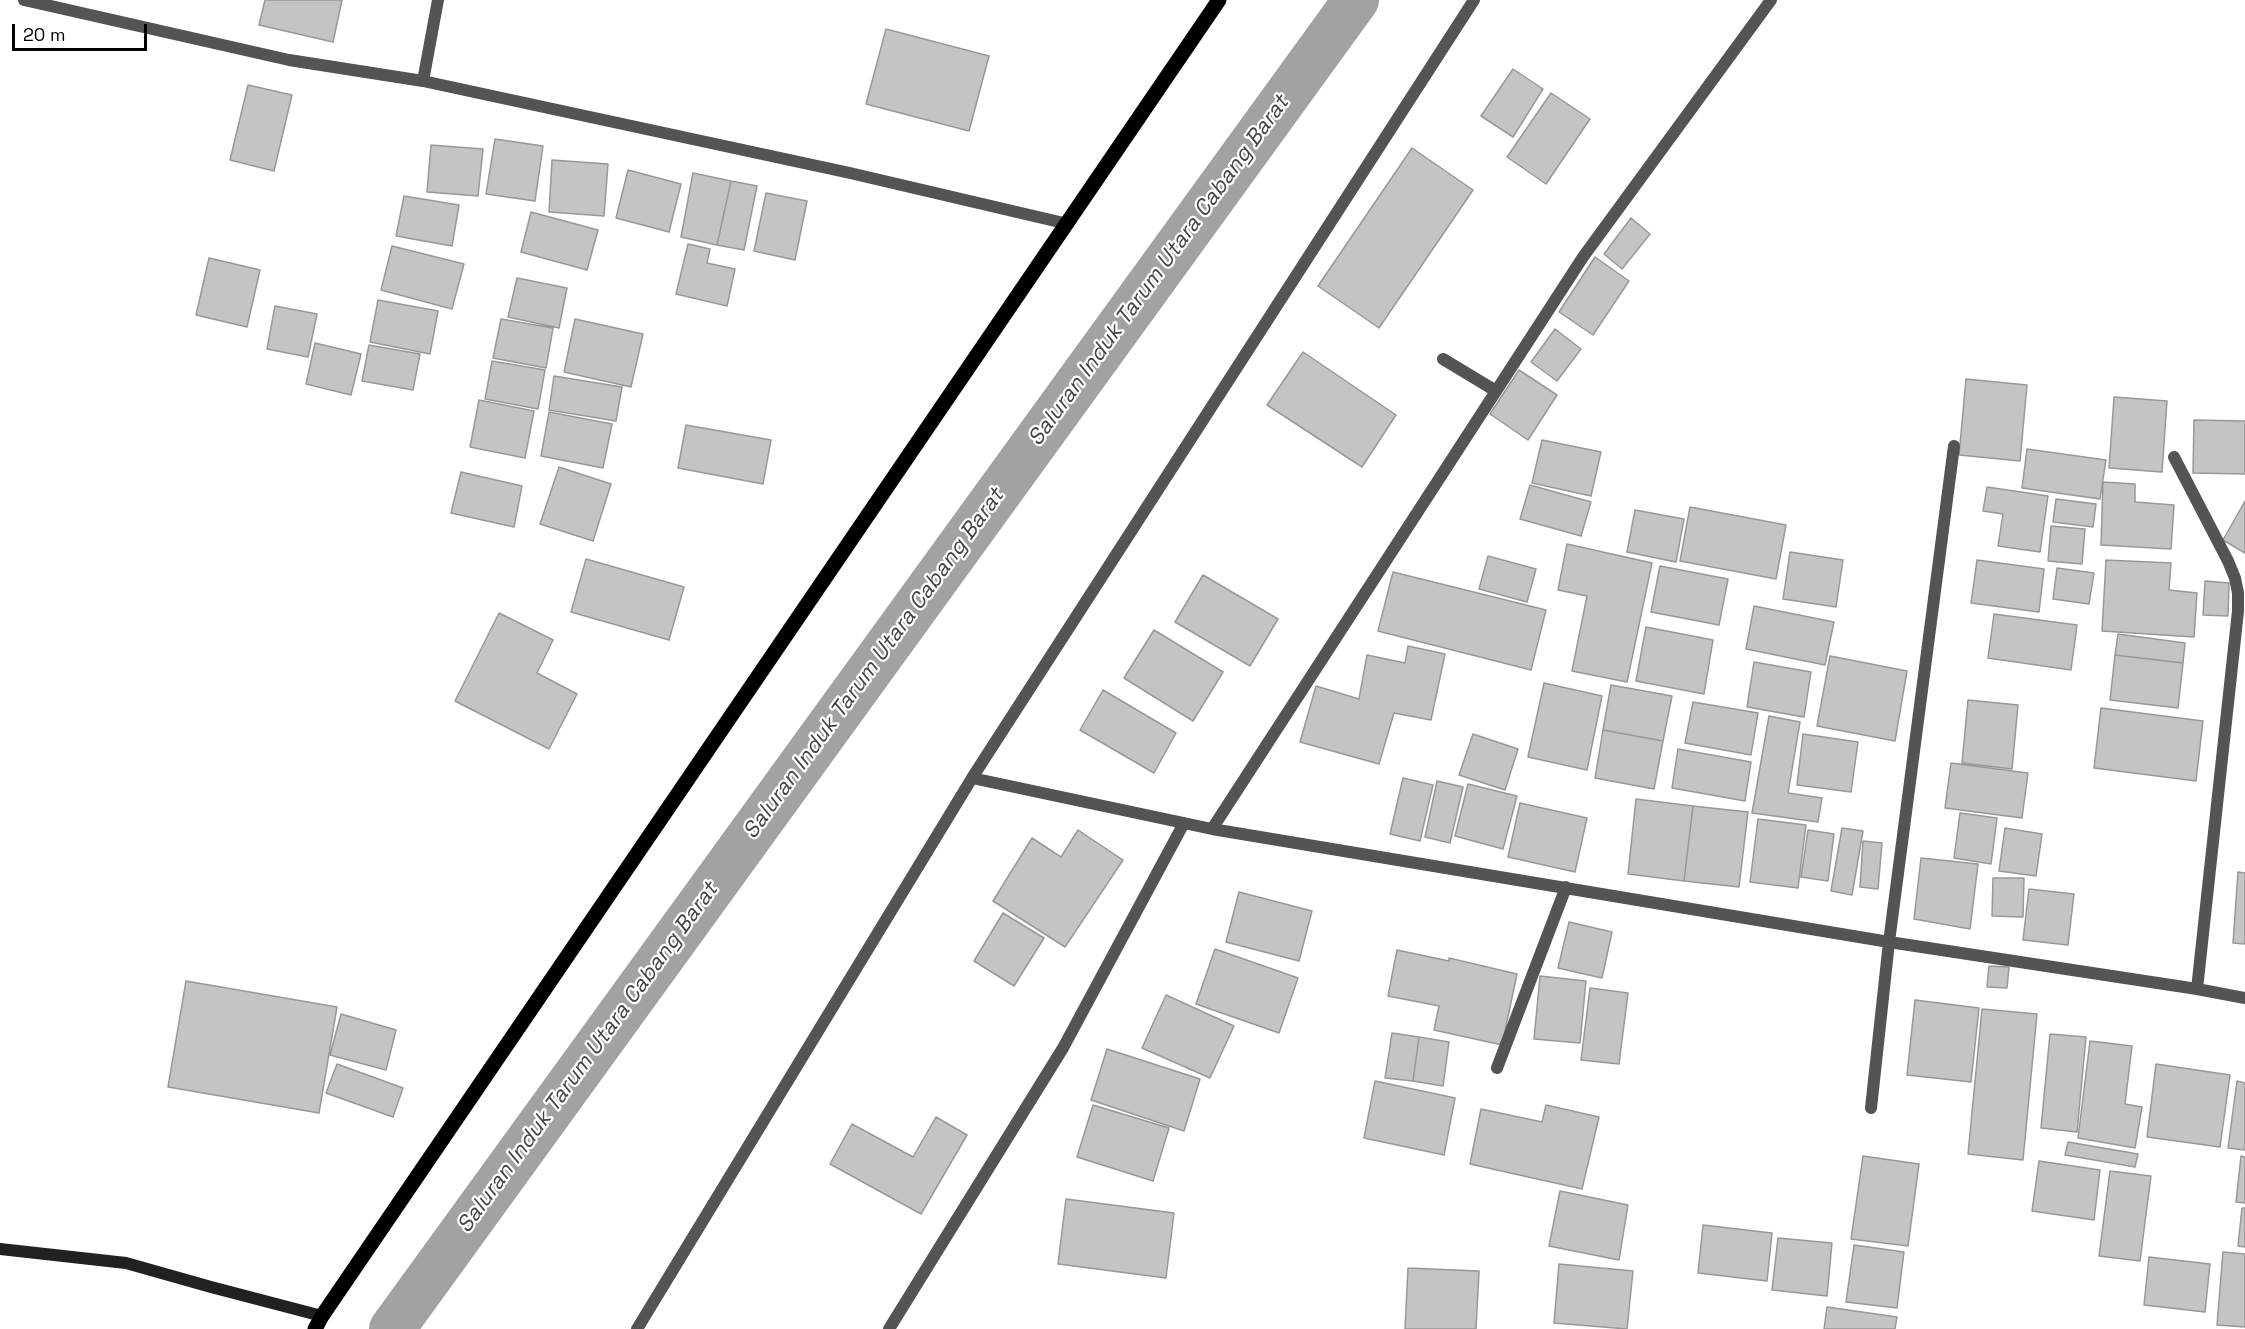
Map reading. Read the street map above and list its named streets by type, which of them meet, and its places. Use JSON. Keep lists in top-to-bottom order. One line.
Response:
{"water":["Saluran Induk Tarum Utara Cabang Barat"],"scale_bar":"20 m"}
